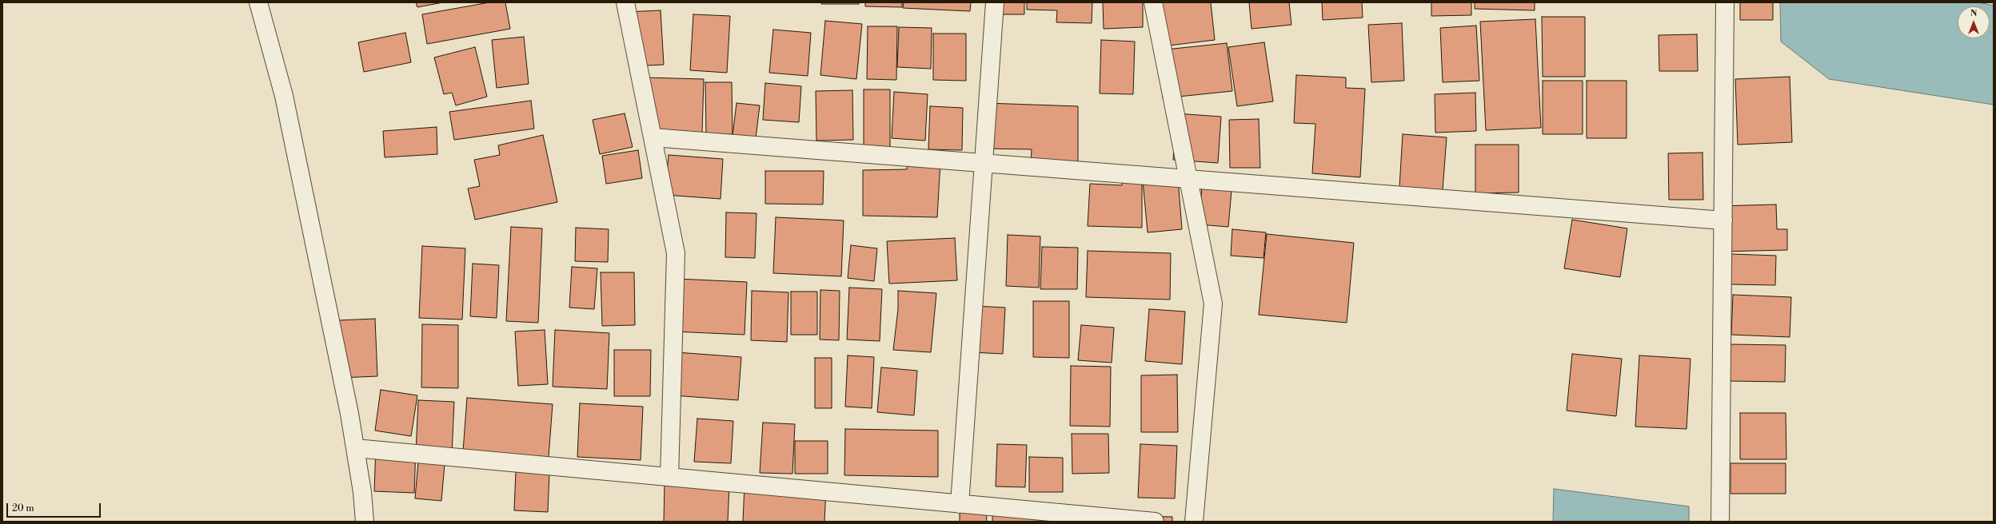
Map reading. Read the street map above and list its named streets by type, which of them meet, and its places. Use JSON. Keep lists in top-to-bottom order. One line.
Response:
{"scale_bar":"20 m","north":"top"}
